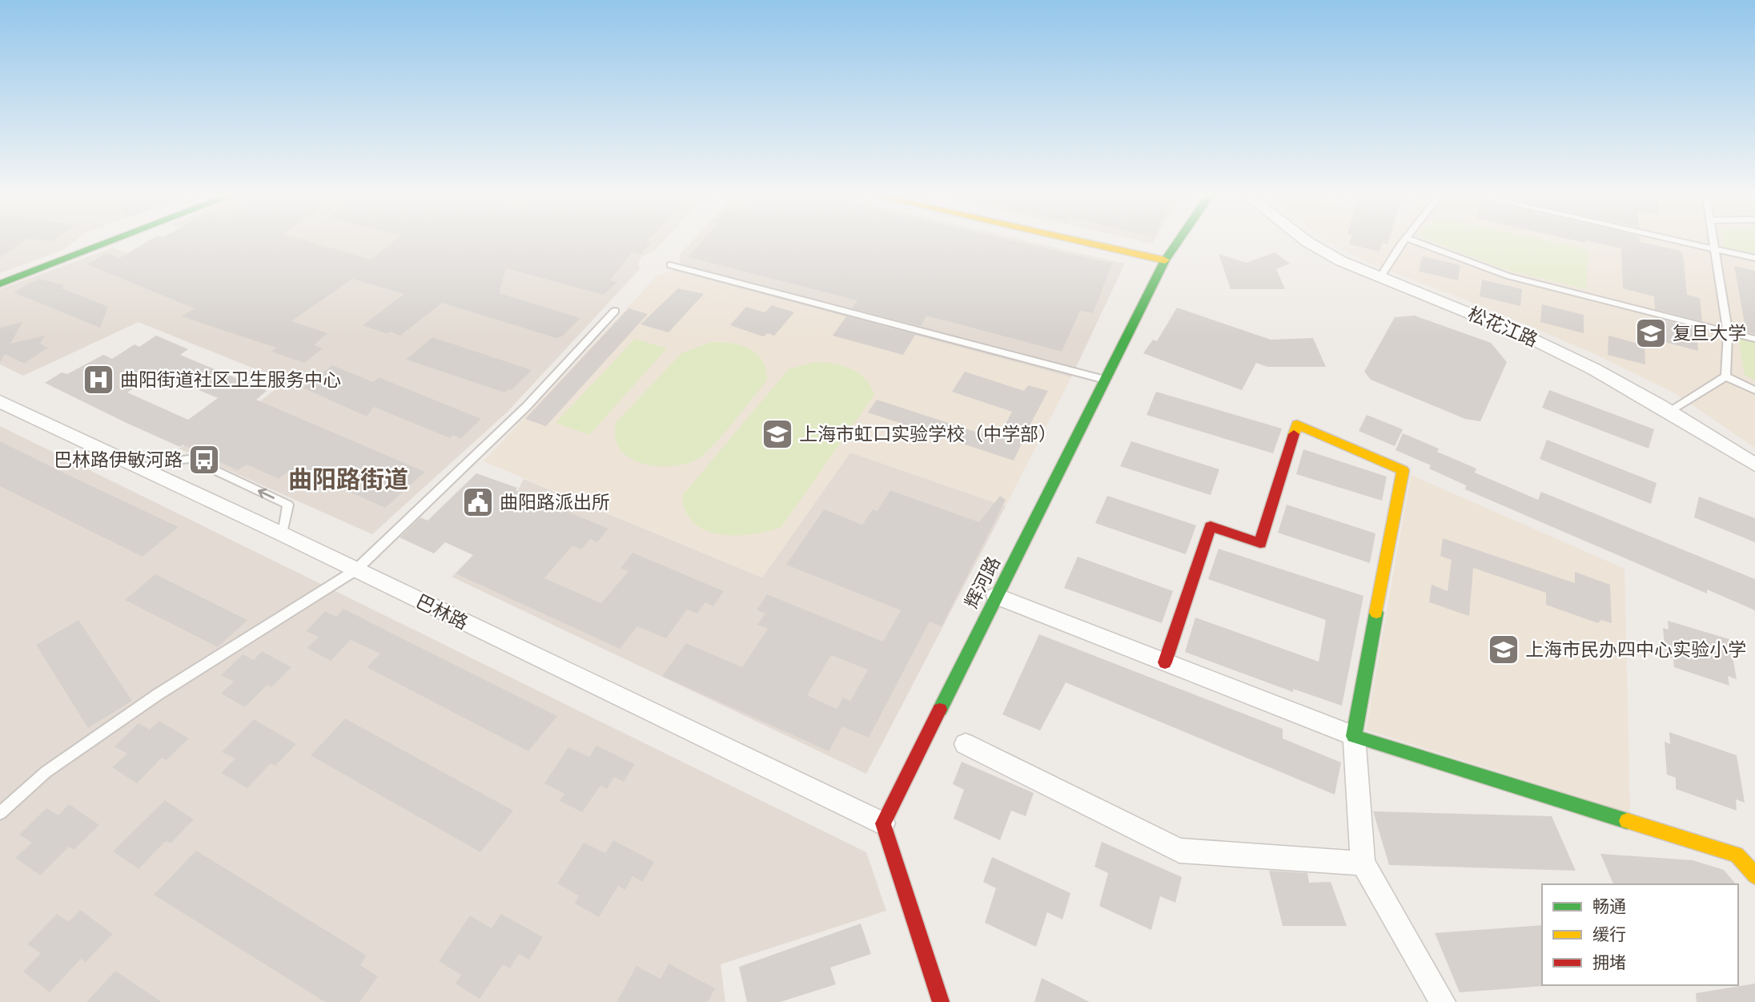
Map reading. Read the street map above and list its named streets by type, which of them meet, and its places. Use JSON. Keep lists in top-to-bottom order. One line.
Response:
{"streets":{"street":["松花江路","辉河路","巴林路"]},"crossings":[["辉河路","巴林路"]],"districts":["曲阳路街道"],"places":{"school or university":["复旦大学","上海市虹口实验学校（中学部）","上海市民办四中心实验小学"],"hospital":["曲阳街道社区卫生服务中心"],"bus stop":["巴林路伊敏河路"],"public building":["曲阳路派出所"]},"legend":["畅通","缓行","拥堵"]}
